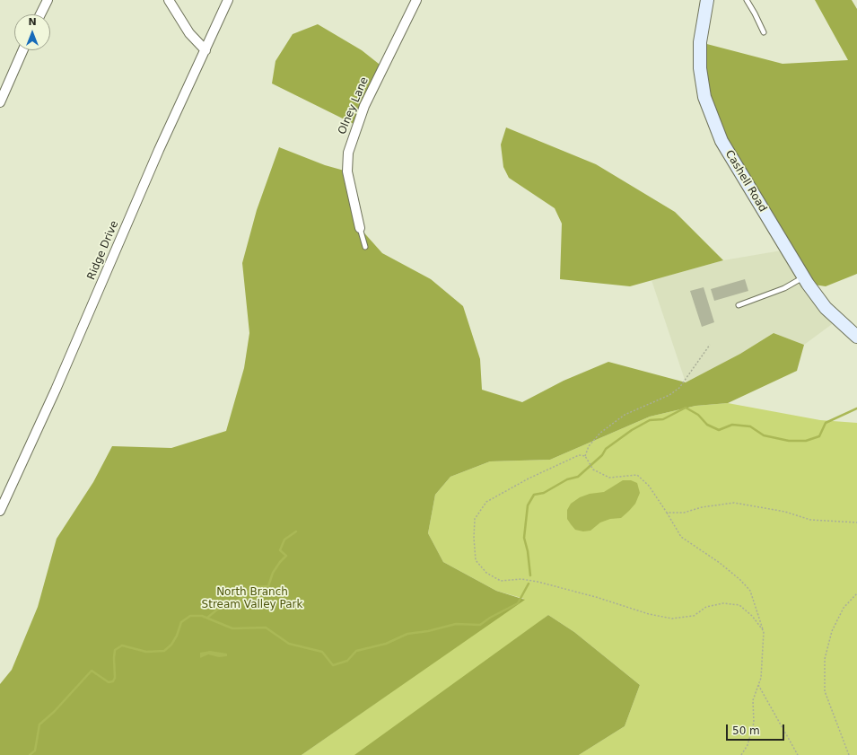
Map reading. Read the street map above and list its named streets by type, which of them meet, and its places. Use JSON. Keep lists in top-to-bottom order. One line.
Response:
{"streets":{"street":["Olney Lane","Cashell Road","Ridge Drive"]},"parks":["North Branch Stream Valley Park"],"scale_bar":"50 m","north":"top"}
